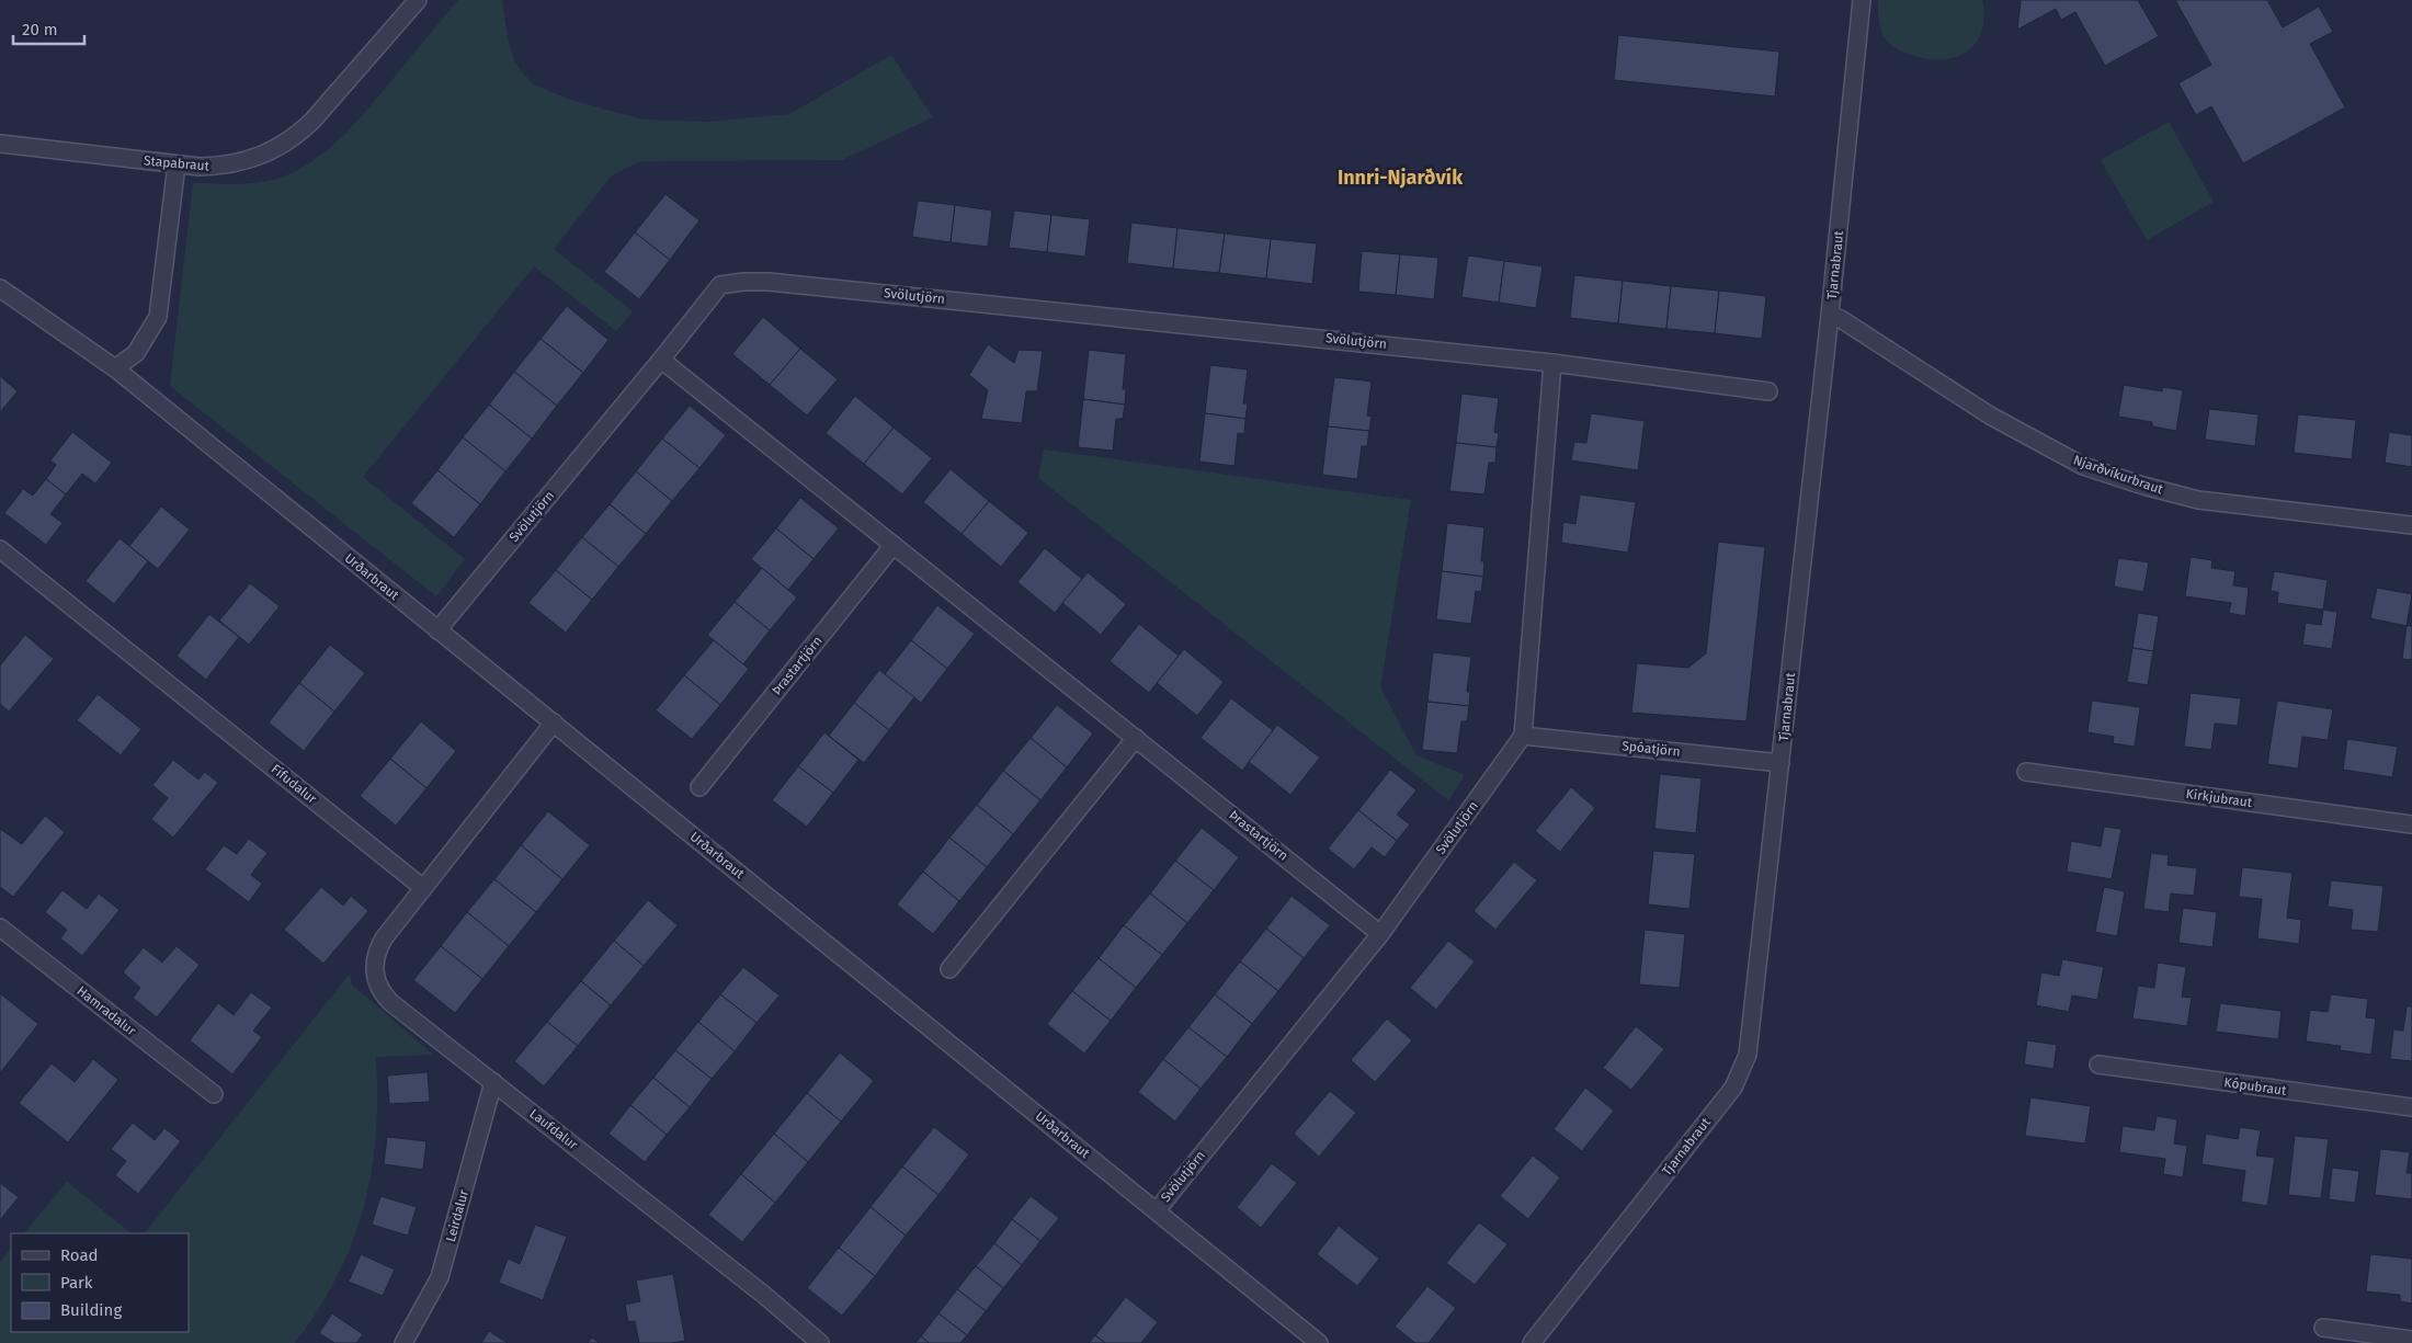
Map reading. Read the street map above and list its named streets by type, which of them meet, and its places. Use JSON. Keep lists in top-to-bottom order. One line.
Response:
{"streets":{"street":["Stapabraut","Tjarnabraut","Svölutjörn","Njarðvíkurbraut","Urðarbraut","Þrastartjörn","Spóatjörn","Fífudalur","Kirkjubraut","Hamradalur","Kópubraut","Laufdalur","Leirdalur"]},"crossings":[["Tjarnabraut","Njarðvíkurbraut"],["Tjarnabraut","Spóatjörn"],["Svölutjörn","Urðarbraut"],["Svölutjörn","Þrastartjörn"],["Svölutjörn","Spóatjörn"],["Fífudalur","Laufdalur"],["Laufdalur","Leirdalur"]],"districts":["Innri-Njarðvík"],"legend":["Road","Park","Building"],"scale_bar":"20 m"}
